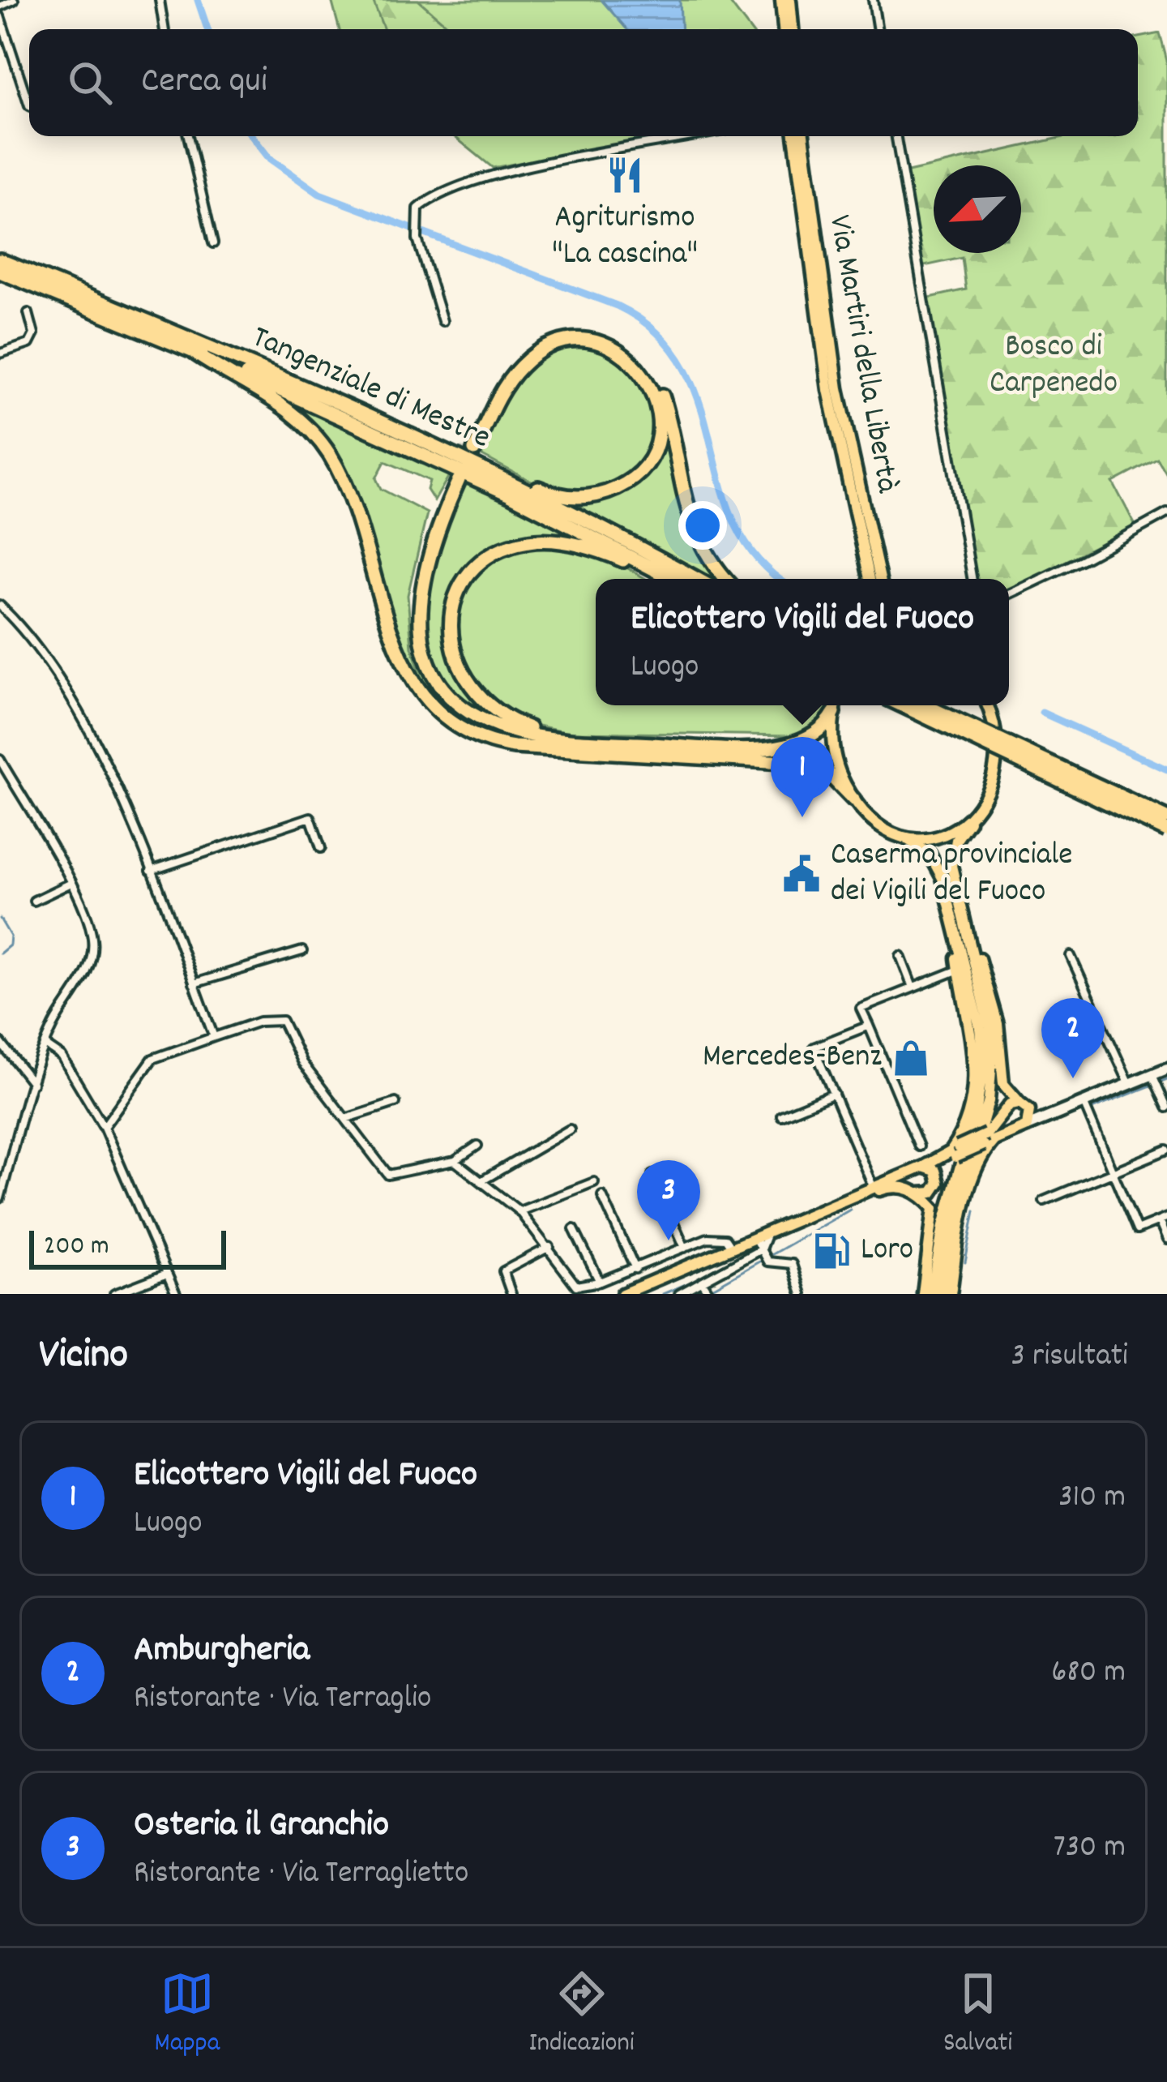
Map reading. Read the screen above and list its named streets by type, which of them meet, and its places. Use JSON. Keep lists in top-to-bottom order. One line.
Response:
{"streets":{"highway":["Tangenziale di Mestre"],"main road":["Via Martiri della Libertà"]},"parks":["Bosco di Carpenedo"],"places":{"restaurant":["Agriturismo \"La cascina\""],"public building":["Caserma provinciale dei Vigili del Fuoco"],"shop":["Mercedes-Benz"],"fuel station":["Loro"]},"scale_bar":"200 m","north":"bottom left","page":{"search":"Cerca qui","popup":["Elicottero Vigili del Fuoco","Luogo"],"pins":["1","2","3"],"scale":"200 m","heading":["Vicino","3 risultati"],"list":[{"mark":"1","name":"Elicottero Vigili del Fuoco","note":"Luogo","value":"310 m"},{"mark":"2","name":"Amburgheria","note":"Ristorante · Via Terraglio","value":"680 m"},{"mark":"3","name":"Osteria il Granchio","note":"Ristorante · Via Terraglietto","value":"730 m"}],"nav":["Mappa","Indicazioni","Salvati"]}}
